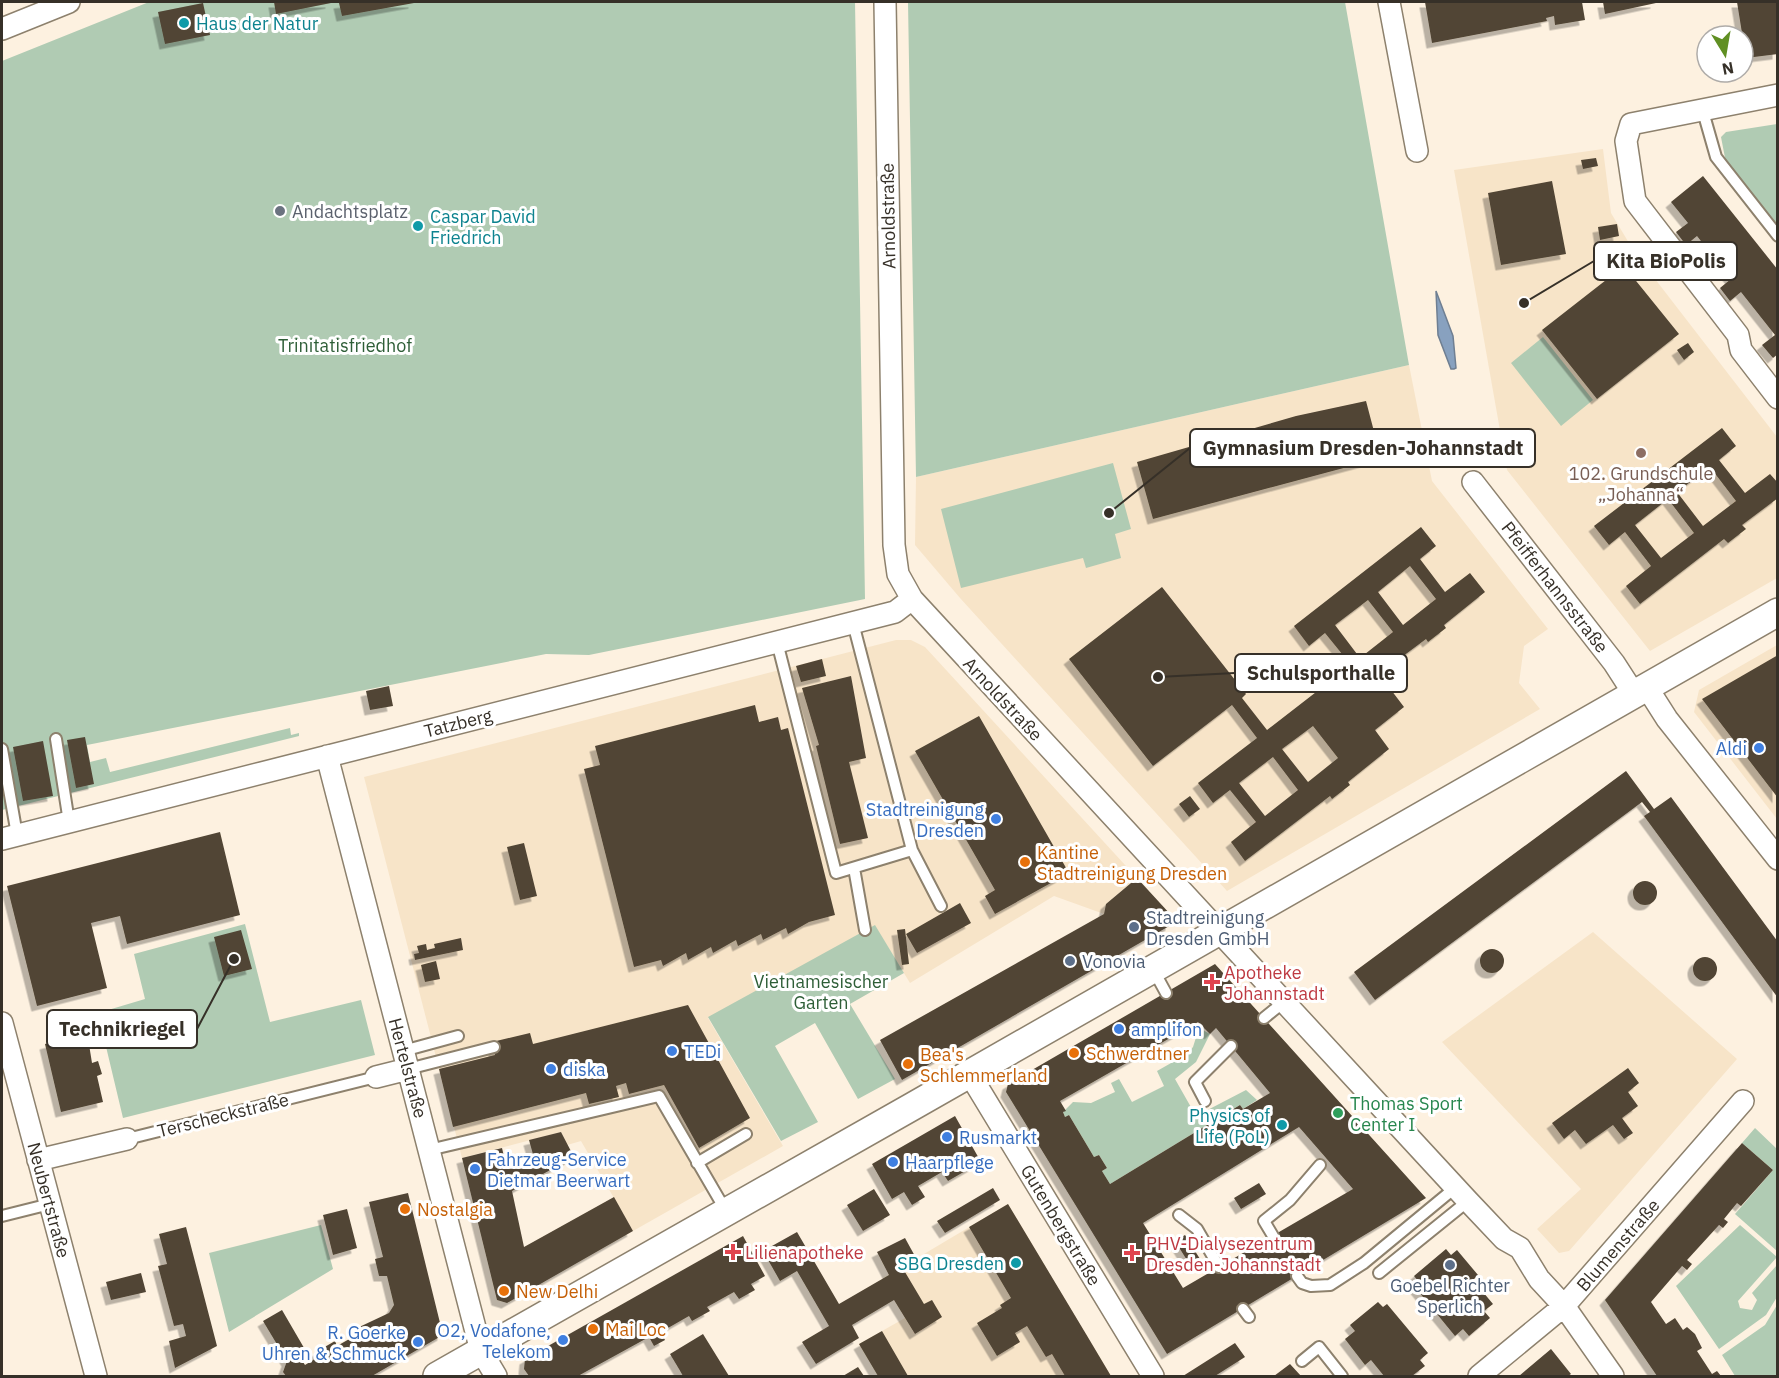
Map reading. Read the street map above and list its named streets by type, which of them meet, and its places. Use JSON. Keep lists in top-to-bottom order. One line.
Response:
{"streets":{"street":["Arnoldstraße","Pfeifferhannsstraße","Tatzberg","Hertelstraße","Terscheckstraße","Neubertstraße","Gutenbergstraße","Blumenstraße"]},"crossings":[["Arnoldstraße","Tatzberg"],["Arnoldstraße","Blumenstraße"],["Tatzberg","Hertelstraße"],["Hertelstraße","Terscheckstraße"],["Terscheckstraße","Neubertstraße"]],"parks":["Trinitatisfriedhof","Vietnamesischer Garten"],"places":{"other":["Haus der Natur","Andachtsplatz","Caspar David Friedrich","Kita BioPolis","102. Grundschule „Johanna“","Gymnasium Dresden-Johannstadt","Schulsporthalle","Aldi","Stadtreinigung Dresden","Kantine Stadtreinigung Dresden","Stadtreinigung Dresden GmbH","Technikriegel","Vonovia","amplifon","TEDi","Schwerdtner","Bea's Schlemmerland","diska","Thomas Sport Center I","Physics of Life (PoL)","Rusmarkt","Haarpflege","Fahrzeug-Service Dietmar Beerwart","Nostalgia","SBG Dresden","Goebel Richter Sperlich","New Delhi","Mai Loc","O2, Vodafone, Telekom","R. Goerke Uhren & Schmuck"],"health":["Apotheke Johannstadt","Lilienapotheke","PHV-Dialysezentrum Dresden-Johannstadt"]},"north":"bottom"}
